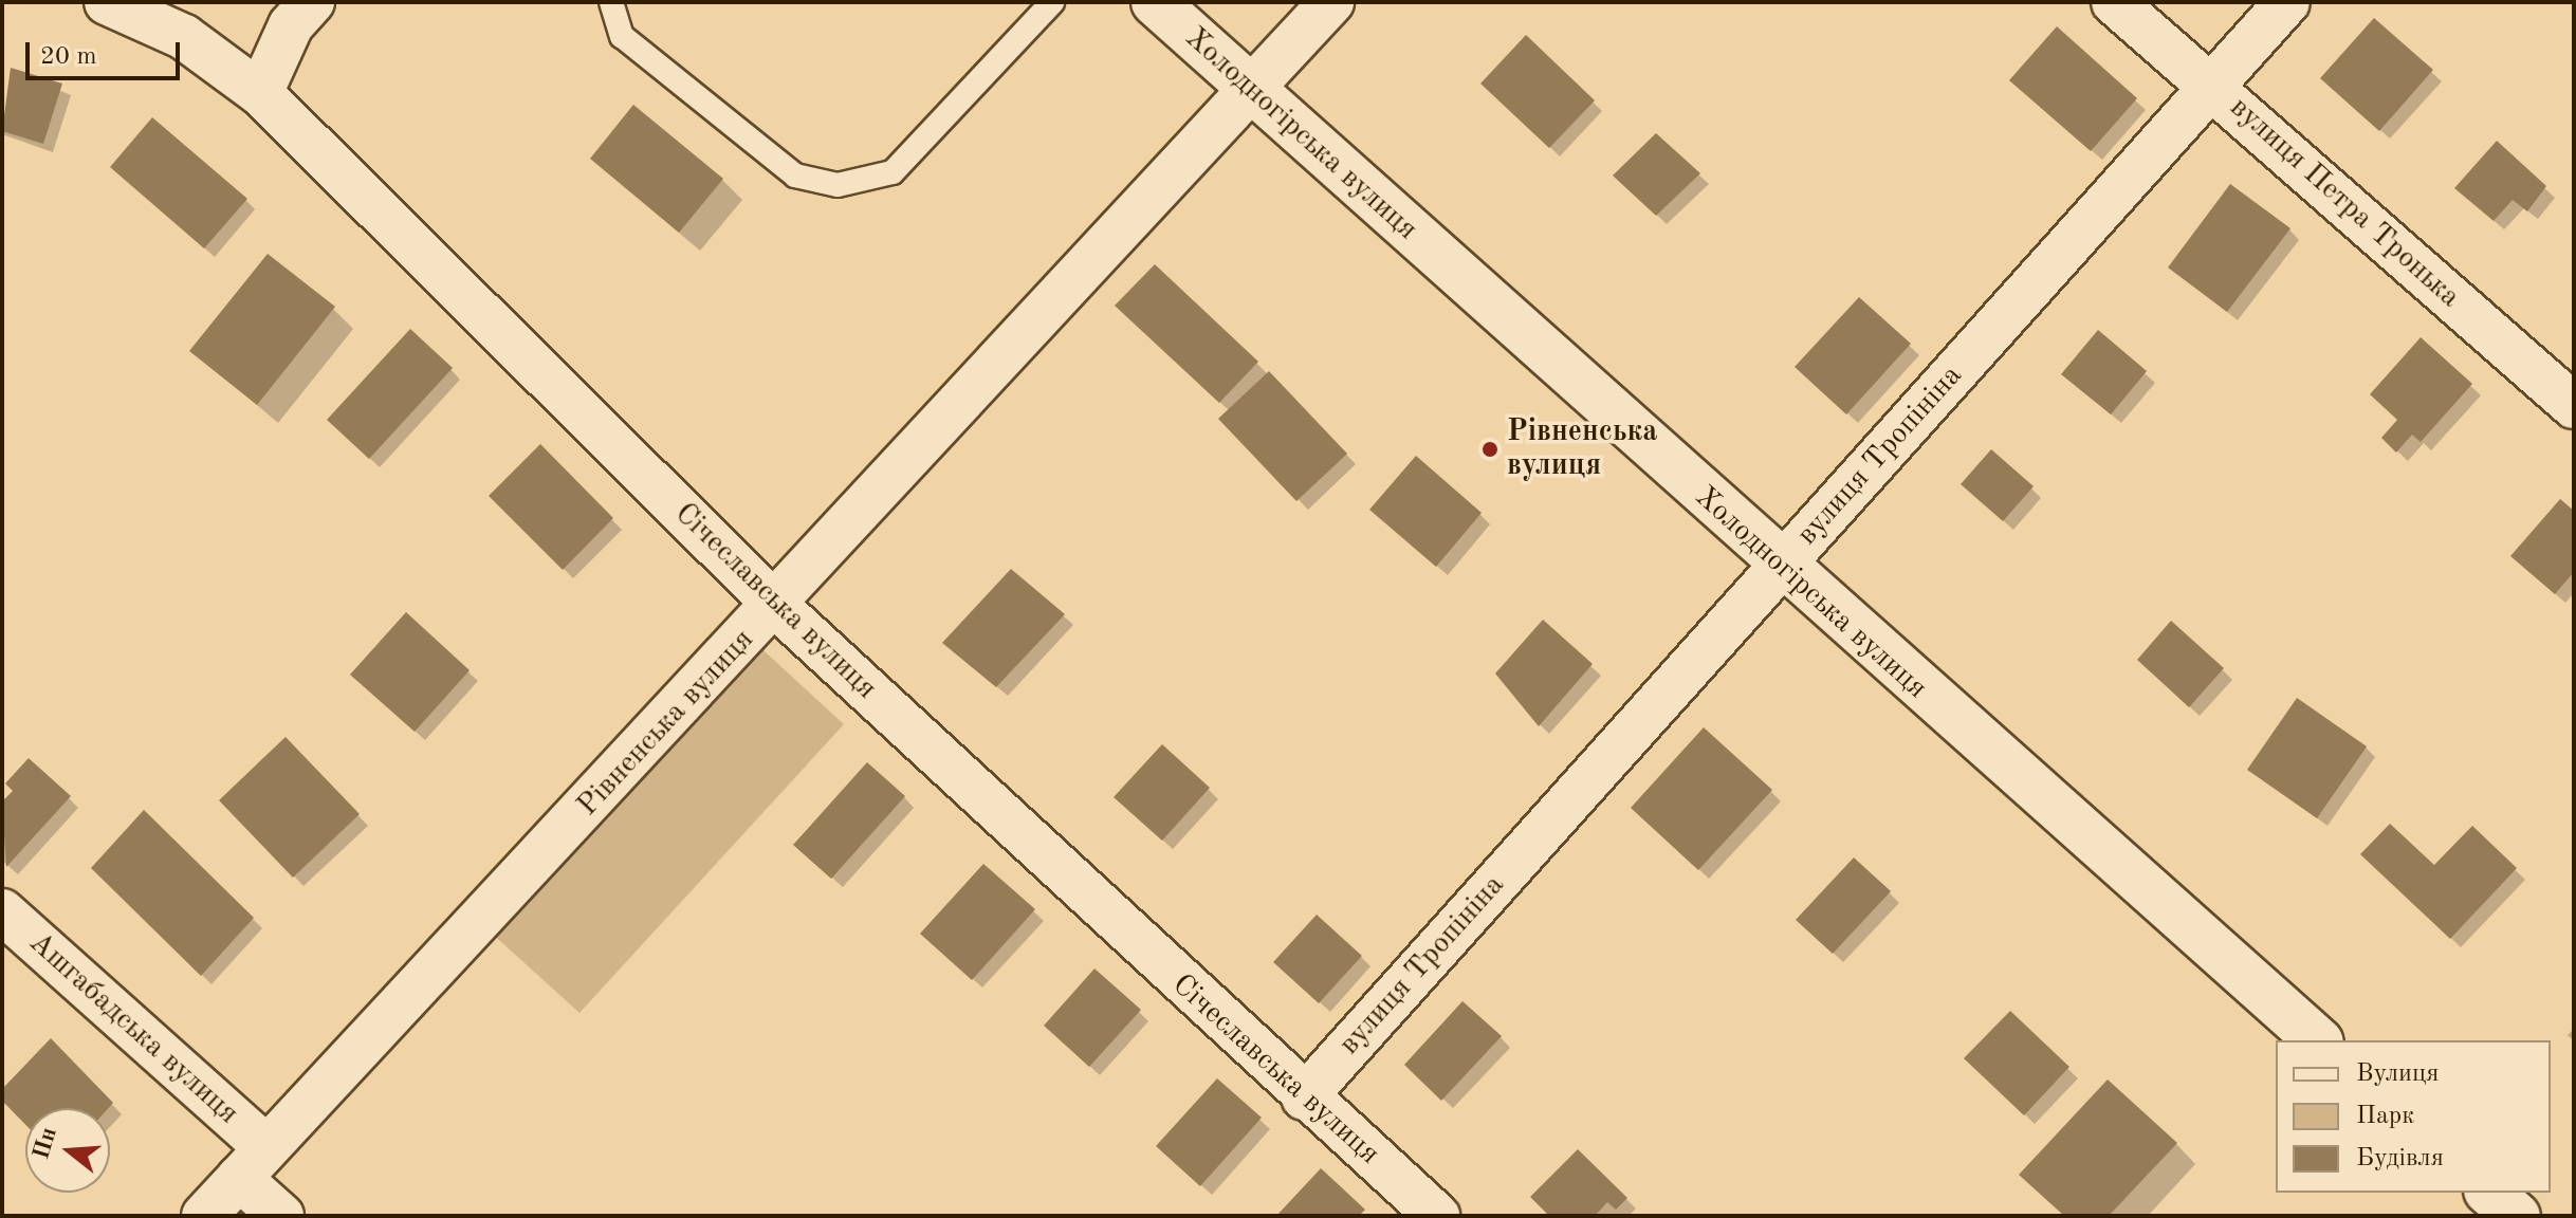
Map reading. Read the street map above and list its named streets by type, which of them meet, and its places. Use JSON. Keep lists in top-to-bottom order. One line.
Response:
{"streets":{"main road":["Холодногірська вулиця"],"street":["вулиця Петра Тронька","вулиця Тропініна","Січеславська вулиця","Рівненська вулиця","Ашгабадська вулиця"]},"crossings":[["Холодногірська вулиця","вулиця Тропініна"],["Холодногірська вулиця","Рівненська вулиця"],["вулиця Петра Тронька","вулиця Тропініна"],["вулиця Тропініна","Січеславська вулиця"],["Січеславська вулиця","Рівненська вулиця"],["Рівненська вулиця","Ашгабадська вулиця"]],"places":["Рівненська вулиця"],"legend":["Вулиця","Парк","Будівля"],"scale_bar":"20 m","north":"left"}
